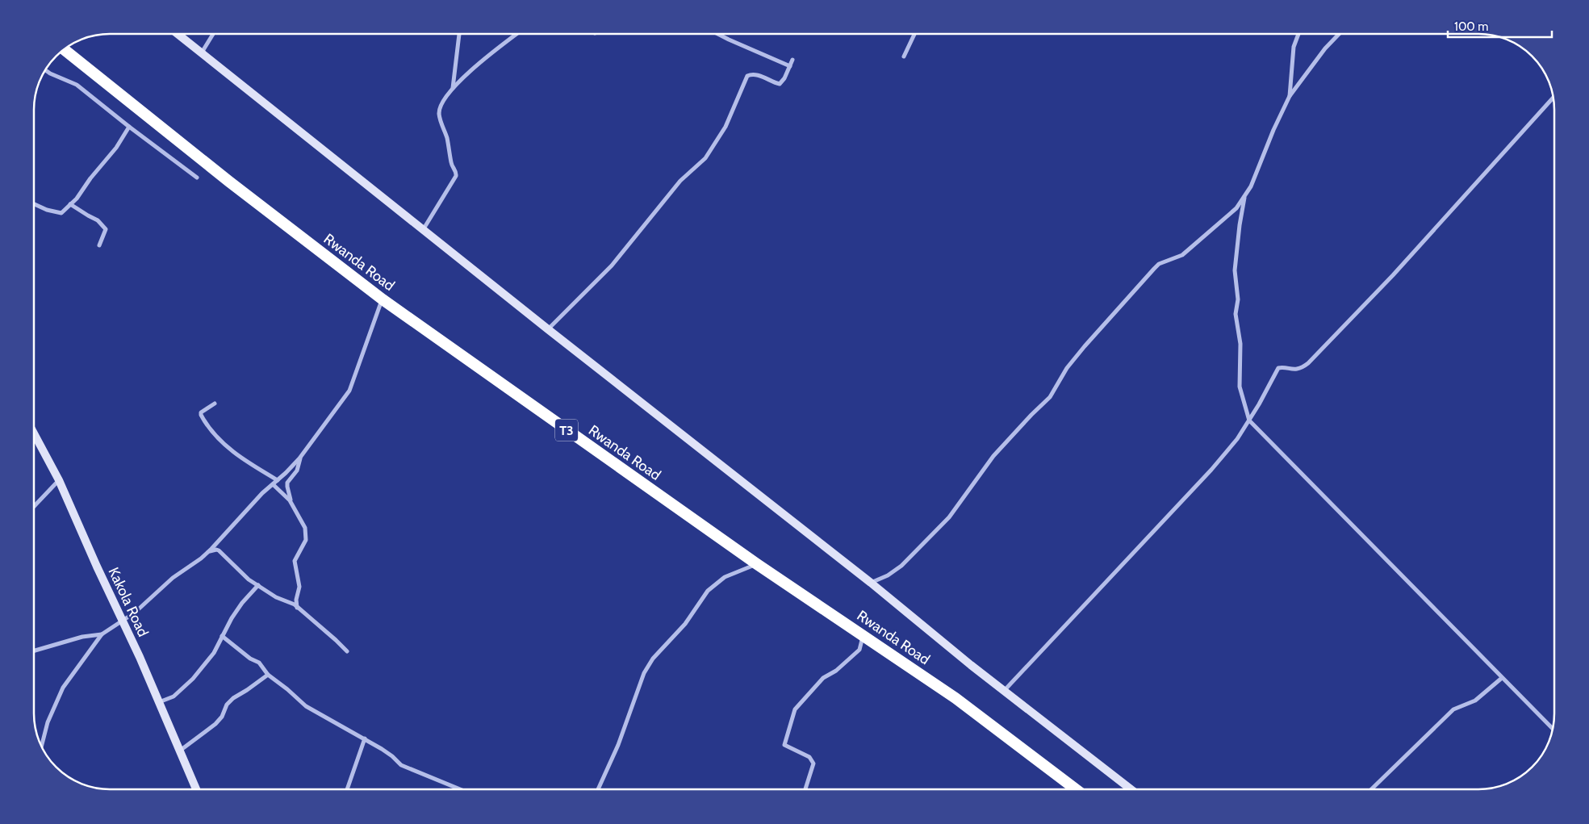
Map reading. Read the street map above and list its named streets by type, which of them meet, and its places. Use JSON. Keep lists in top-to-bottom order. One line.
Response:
{"streets":{"highway":["Rwanda Road","T3"],"street":["Kakola Road"]},"scale_bar":"100 m"}
